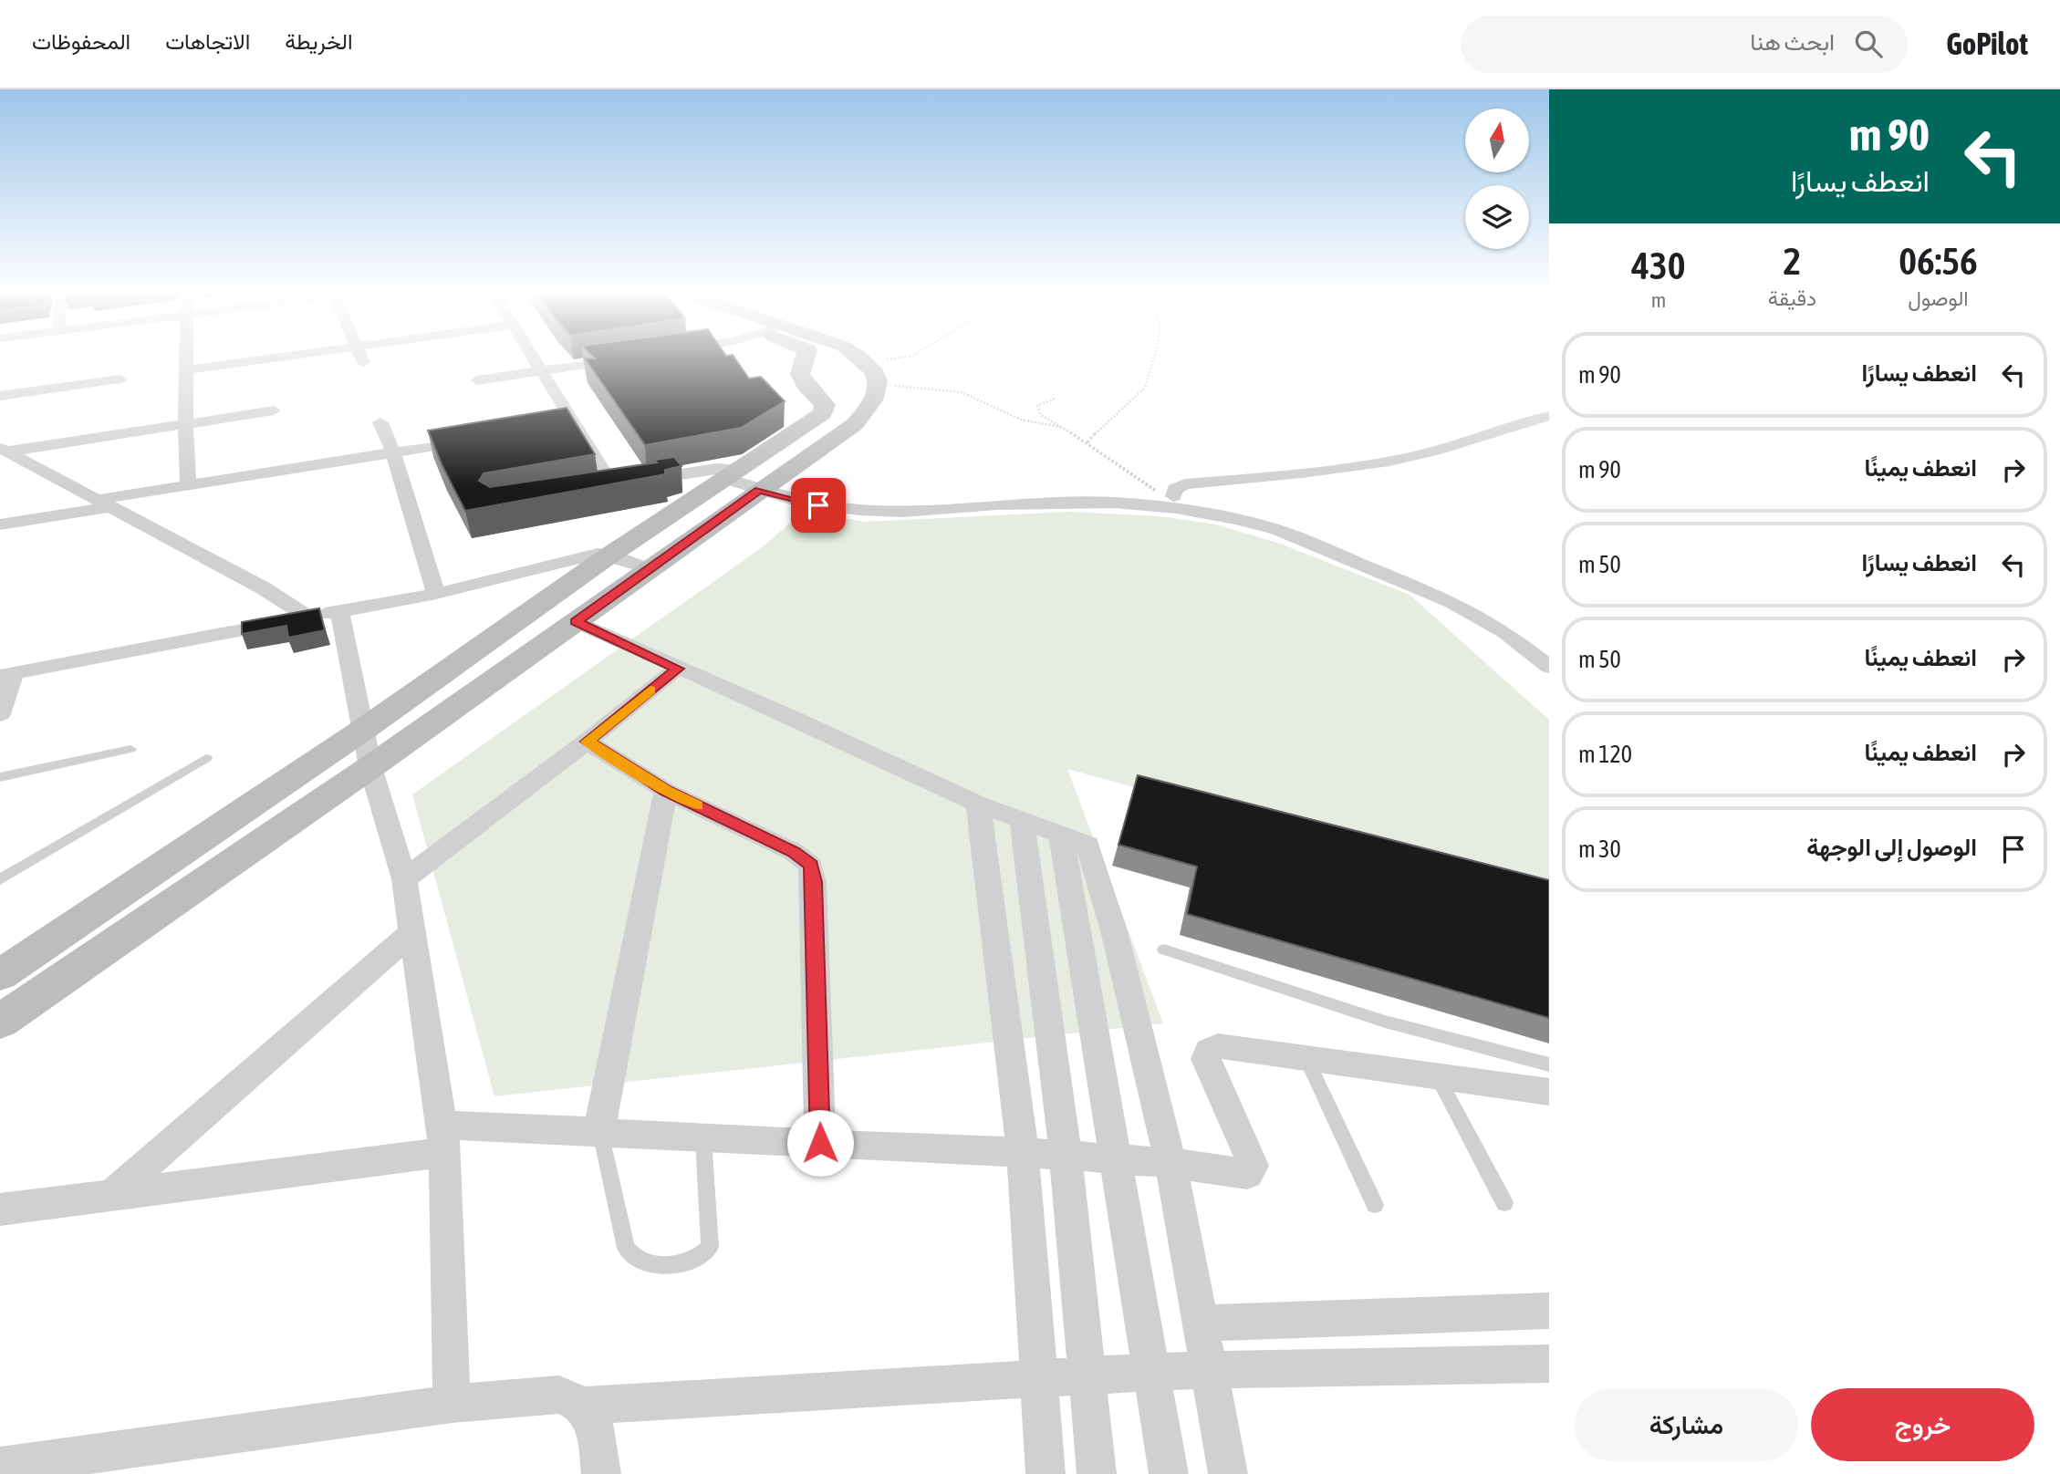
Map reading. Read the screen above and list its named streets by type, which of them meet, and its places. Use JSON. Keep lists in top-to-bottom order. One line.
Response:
{"north":"top","page":{"header":"GoPilot","search":"ابحث هنا","nav":["الخريطة","الاتجاهات","المحفوظات"],"turn":["90 m","انعطف يسارًا"],"eta":["06:56","الوصول","2","دقيقة","430","m"],"list":[{"name":"انعطف يسارًا","value":"90 m"},{"name":"انعطف يمينًا","value":"90 m"},{"name":"انعطف يسارًا","value":"50 m"},{"name":"انعطف يمينًا","value":"50 m"},{"name":"انعطف يمينًا","value":"120 m"},{"name":"الوصول إلى الوجهة","value":"30 m"}],"buttons":["خروج","مشاركة"]}}
